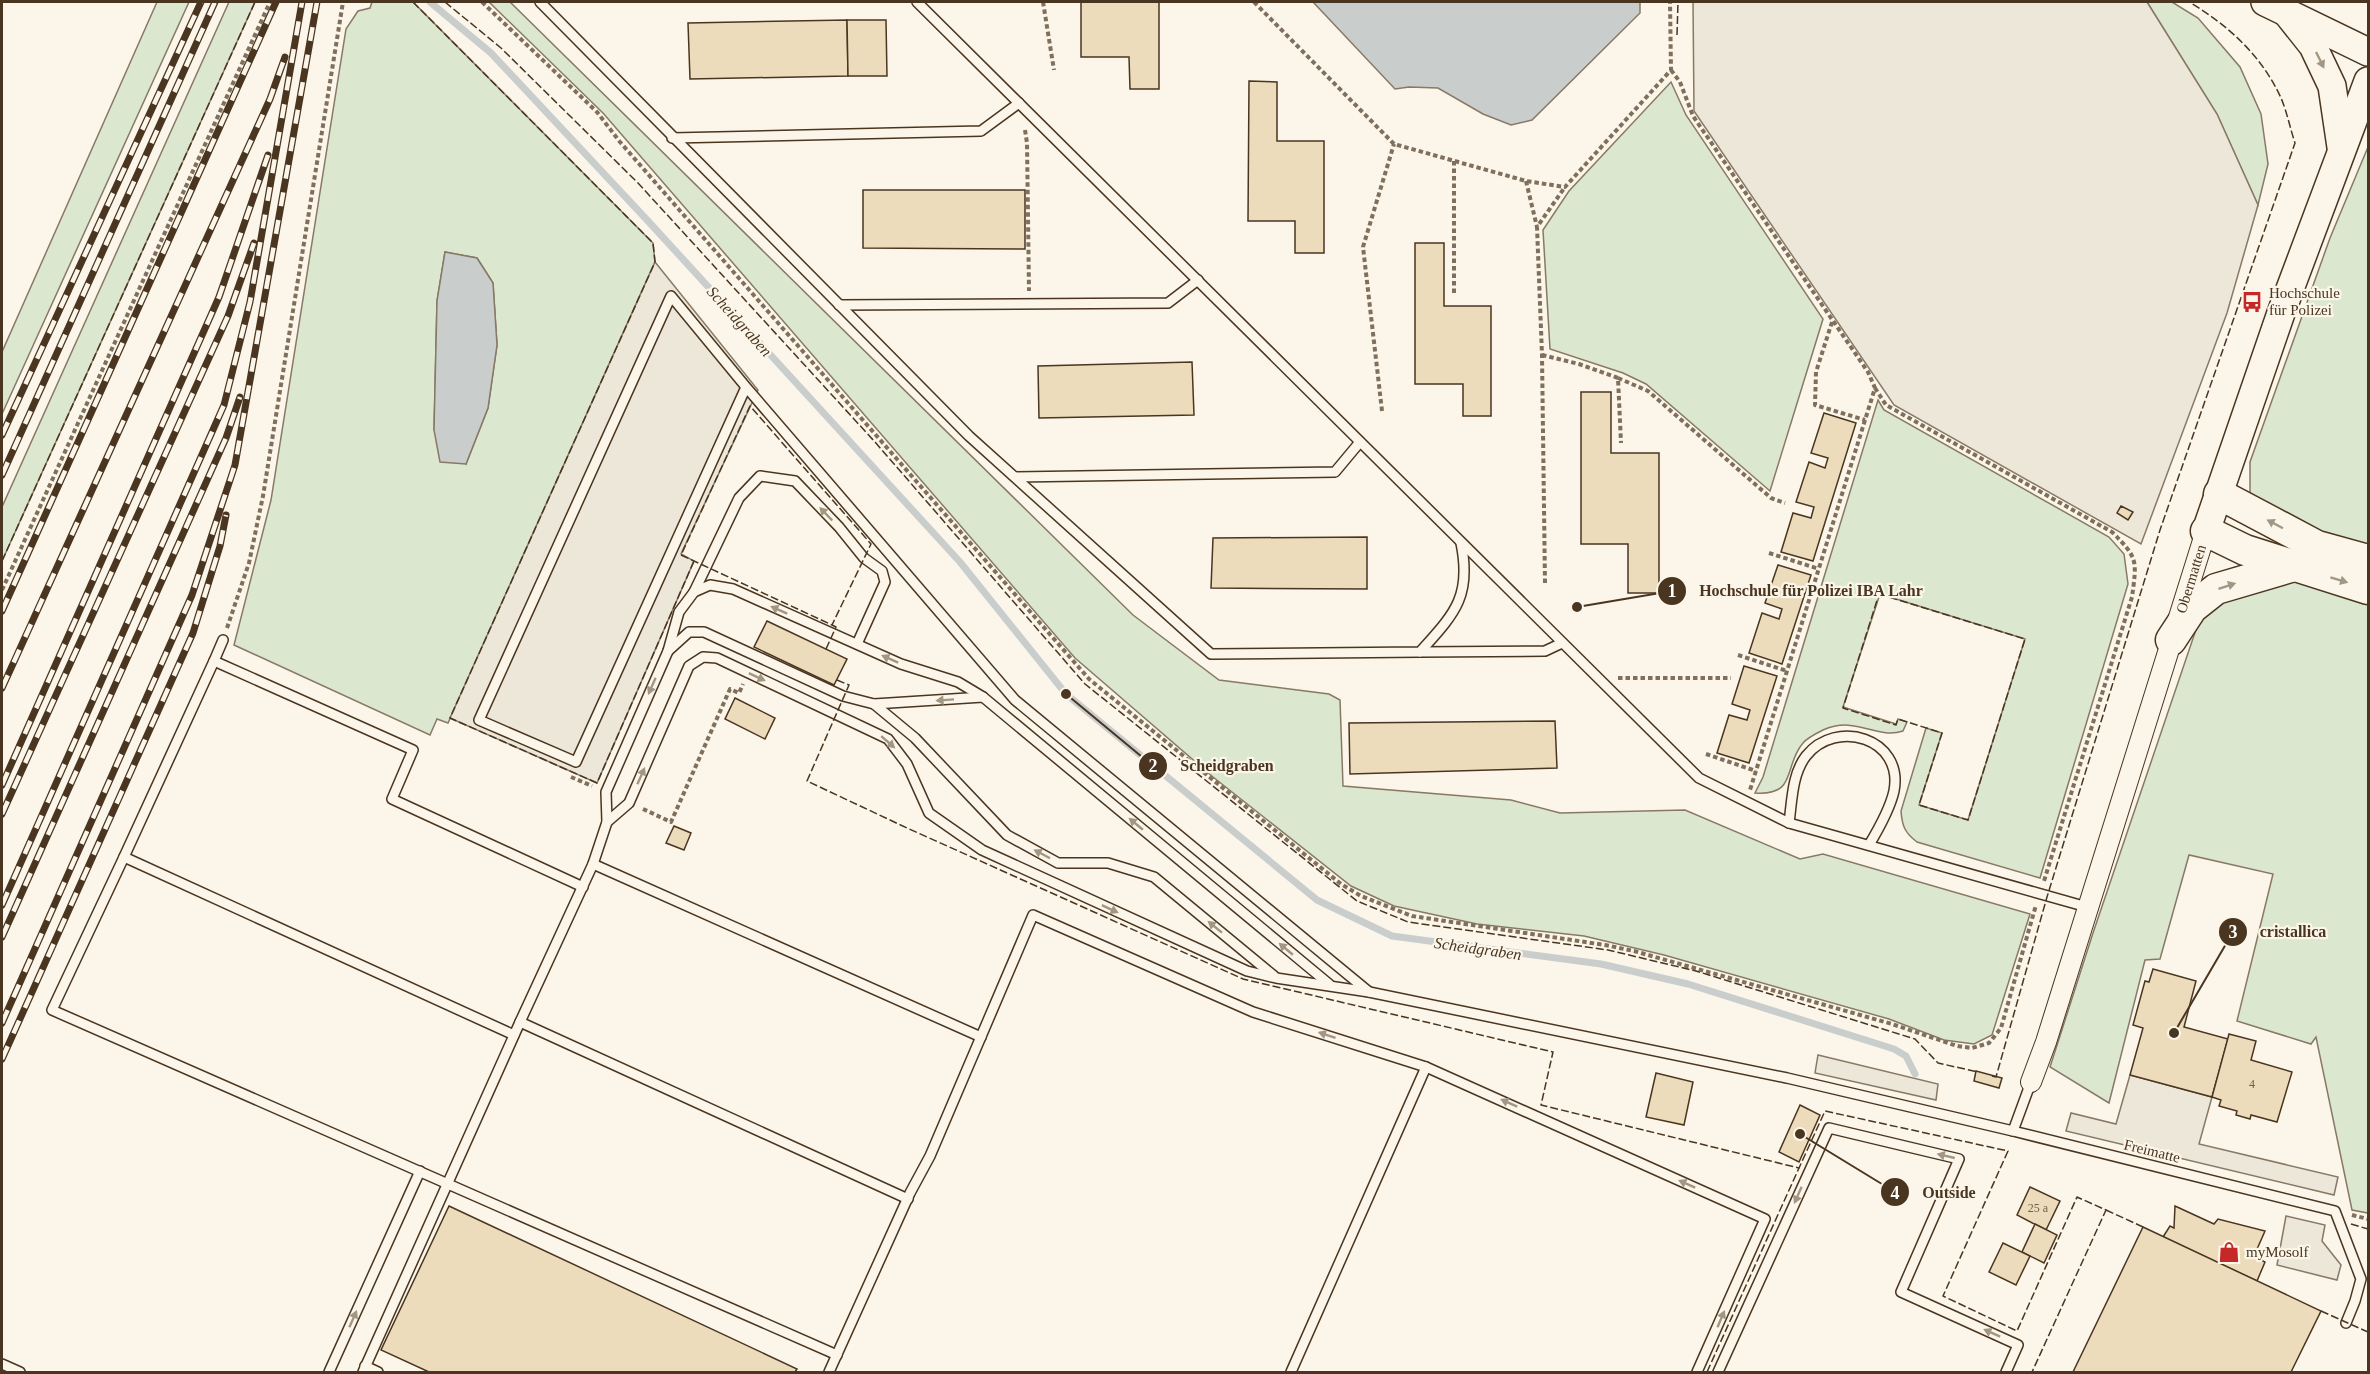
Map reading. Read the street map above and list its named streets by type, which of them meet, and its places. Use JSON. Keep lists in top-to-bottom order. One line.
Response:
{"streets":{"street":["Obermatten"],"lane":["Freimatte"]},"water":["Scheidgraben"],"places":{"bus stop":["Hochschule für Polizei"],"other":["Hochschule für Polizei IBA Lahr","Scheidgraben","cristallica","Outside"],"shop":["myMosolf"]},"house_numbers":["4","25 a"]}
